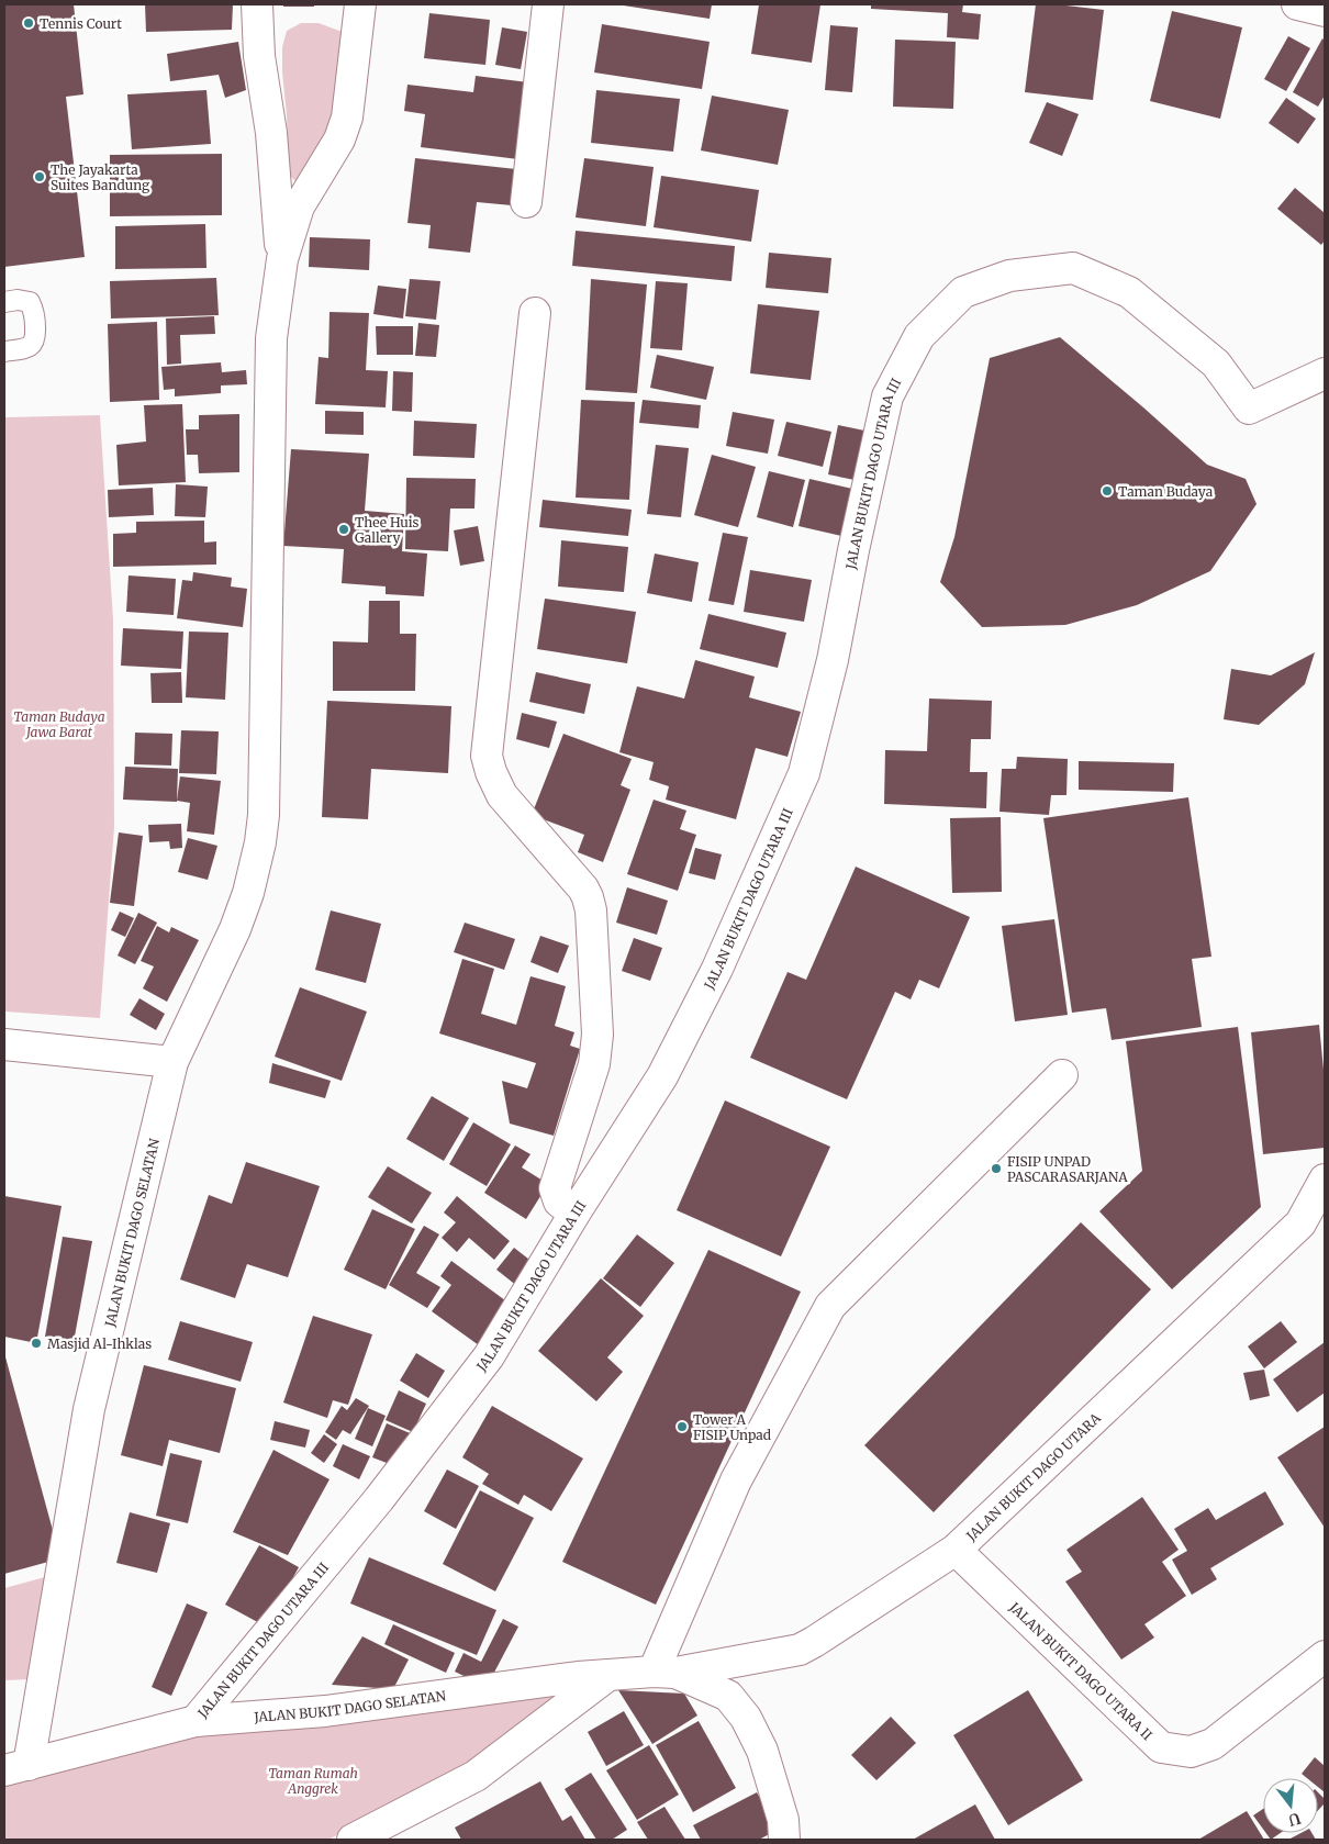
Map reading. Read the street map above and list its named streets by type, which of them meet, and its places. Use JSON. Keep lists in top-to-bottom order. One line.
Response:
{"streets":{"street":["JALAN BUKIT DAGO UTARA III","JALAN BUKIT DAGO SELATAN","JALAN BUKIT DAGO UTARA","JALAN BUKIT DAGO UTARA II"]},"crossings":[["JALAN BUKIT DAGO UTARA III","JALAN BUKIT DAGO SELATAN"],["JALAN BUKIT DAGO SELATAN","JALAN BUKIT DAGO UTARA"],["JALAN BUKIT DAGO UTARA","JALAN BUKIT DAGO UTARA II"]],"parks":["Taman Budaya Jawa Barat","Taman Rumah Anggrek"],"places":["Tennis Court","The Jayakarta Suites Bandung","Taman Budaya","Thee Huis Gallery","FISIP UNPAD PASCARASARJANA","Masjid Al-Ihklas","Tower A FISIP Unpad"],"north":"bottom"}
